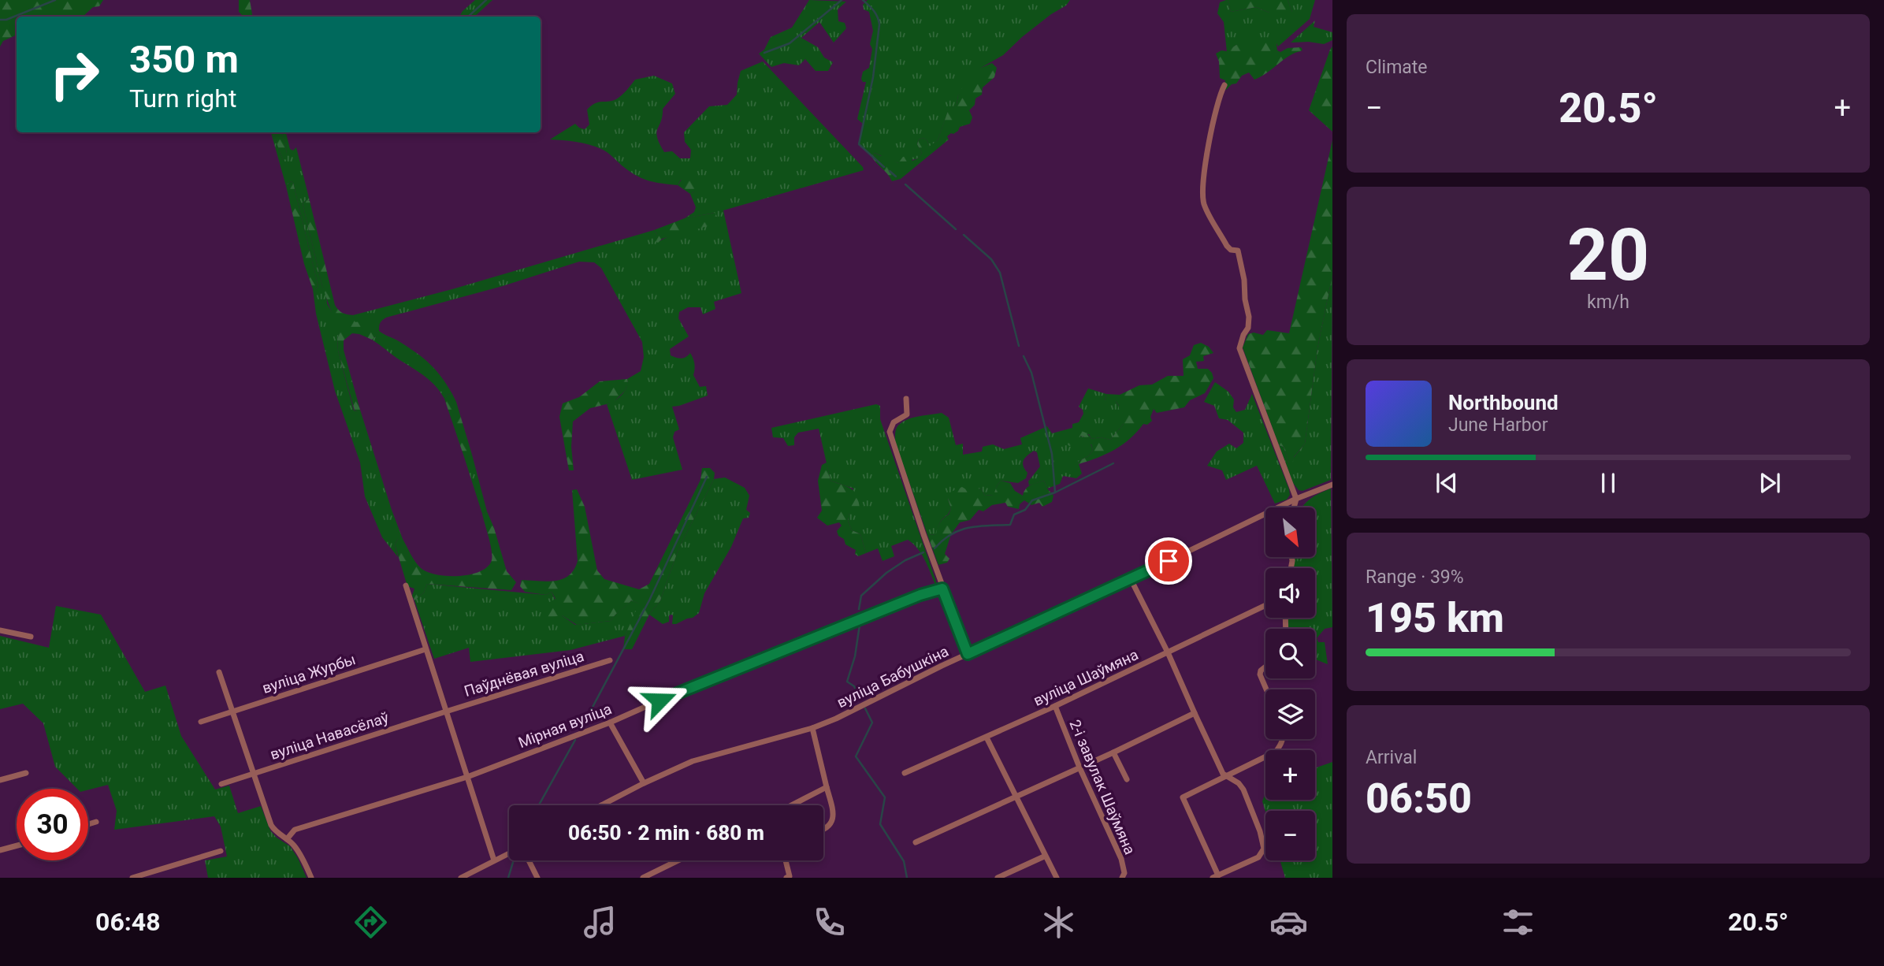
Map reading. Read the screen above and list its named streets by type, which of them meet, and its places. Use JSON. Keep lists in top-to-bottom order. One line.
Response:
{"streets":{"street":["вуліца Журбы","Паўднёвая вуліца","вуліца Бабушкіна","вуліца Шаўмяна","Мірная вуліца","вуліца Навасёлаў","2-і завулак Шаўмяна"]},"crossings":[["Паўднёвая вуліца","вуліца Навасёлаў"],["вуліца Шаўмяна","2-і завулак Шаўмяна"]],"north":"bottom right","page":{"tile":["Climate",["20","km/h"],["Range · 39%","195 km"],["Arrival","06:50"]],"turn":["350 m","Turn right"],"heat":["−","20.5°","+"],"song":["Northbound","June Harbor"],"map_buttons":["+","−"],"limit":"30","trip":"06:50 · 2 min · 680 m","tabs":["06:48","20.5°"]}}
